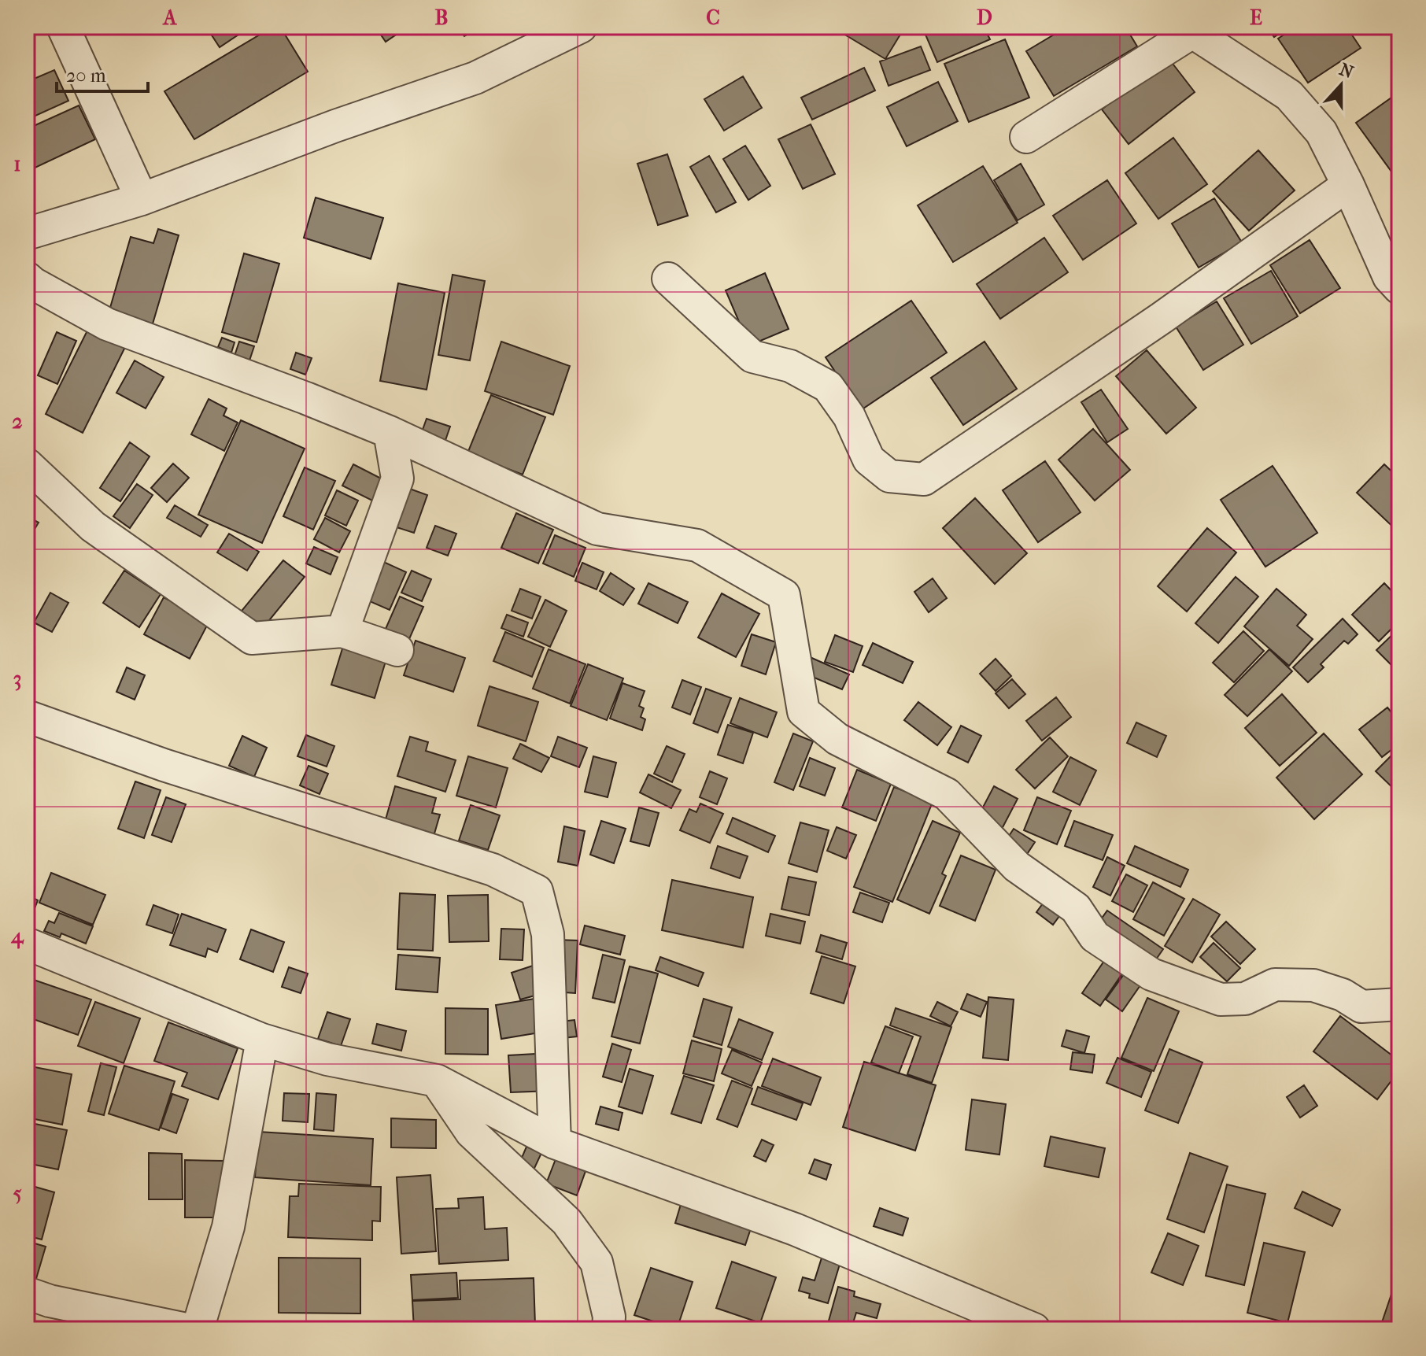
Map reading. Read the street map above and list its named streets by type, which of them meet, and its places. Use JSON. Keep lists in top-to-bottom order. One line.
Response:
{"scale_bar":"20 m","north":"top","grid":{"columns":["A","B","C","D","E"],"rows":["1","2","3","4","5"]}}
